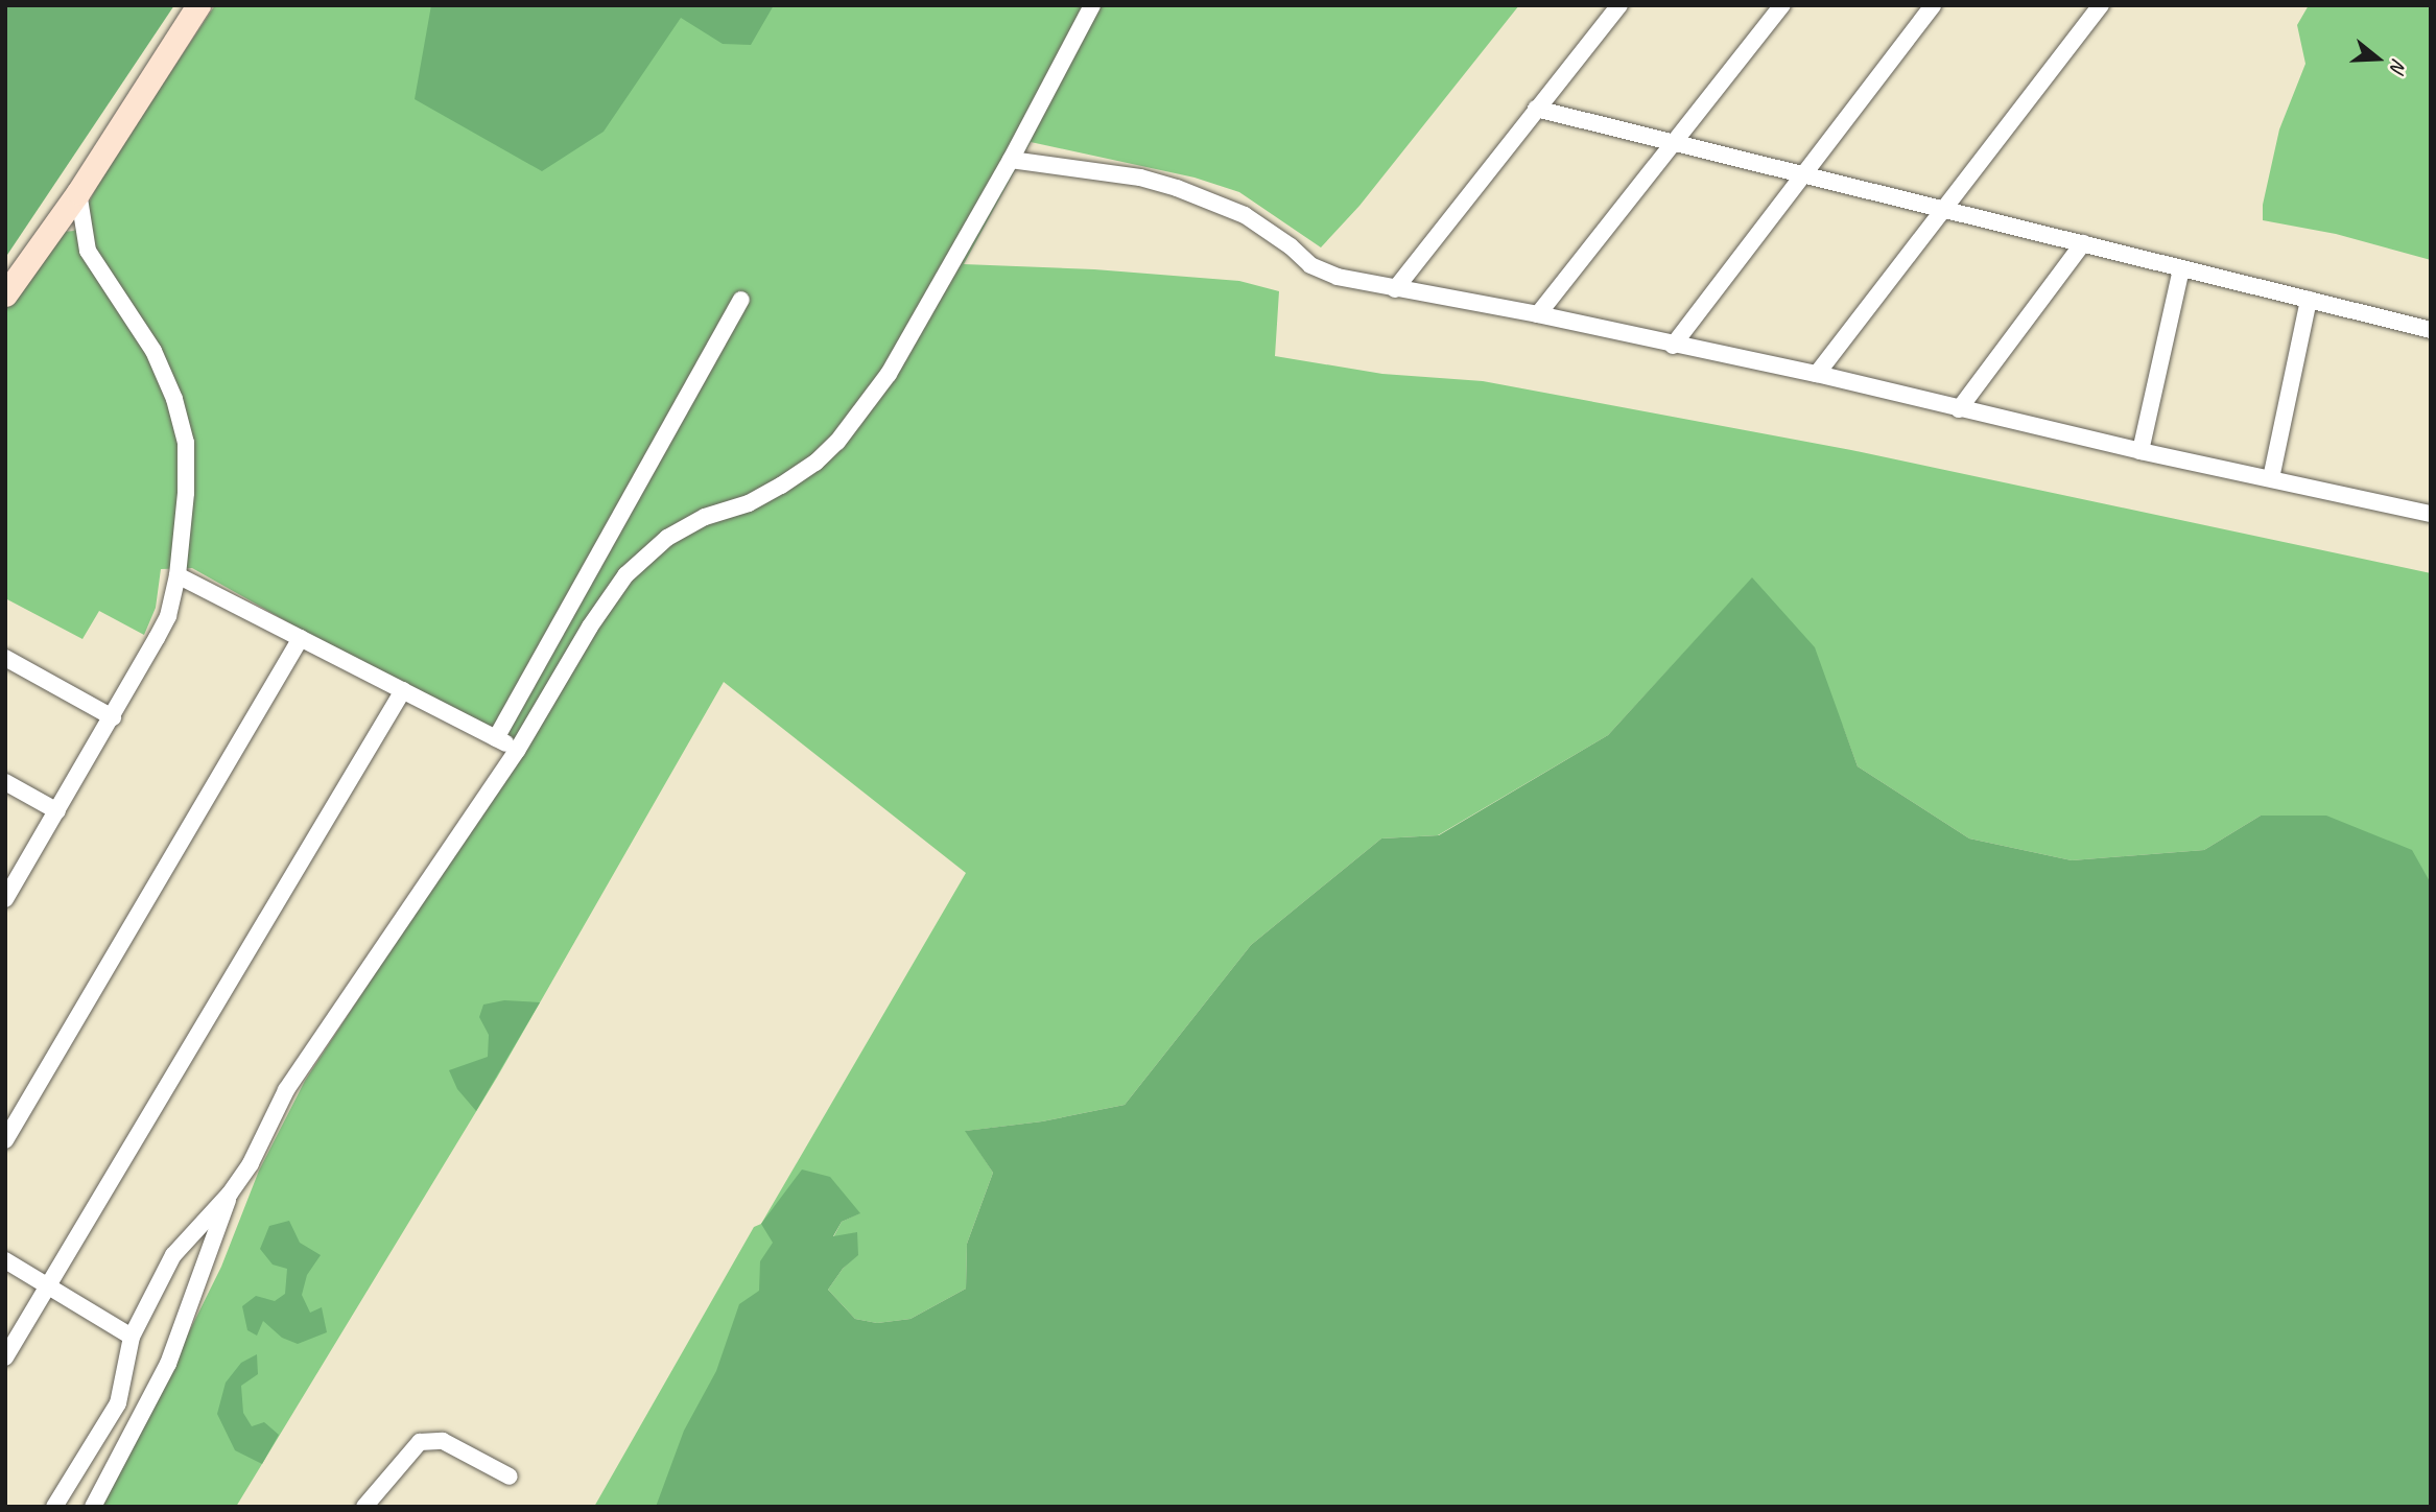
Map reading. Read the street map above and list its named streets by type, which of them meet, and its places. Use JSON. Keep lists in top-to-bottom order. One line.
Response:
{"north":"right"}
